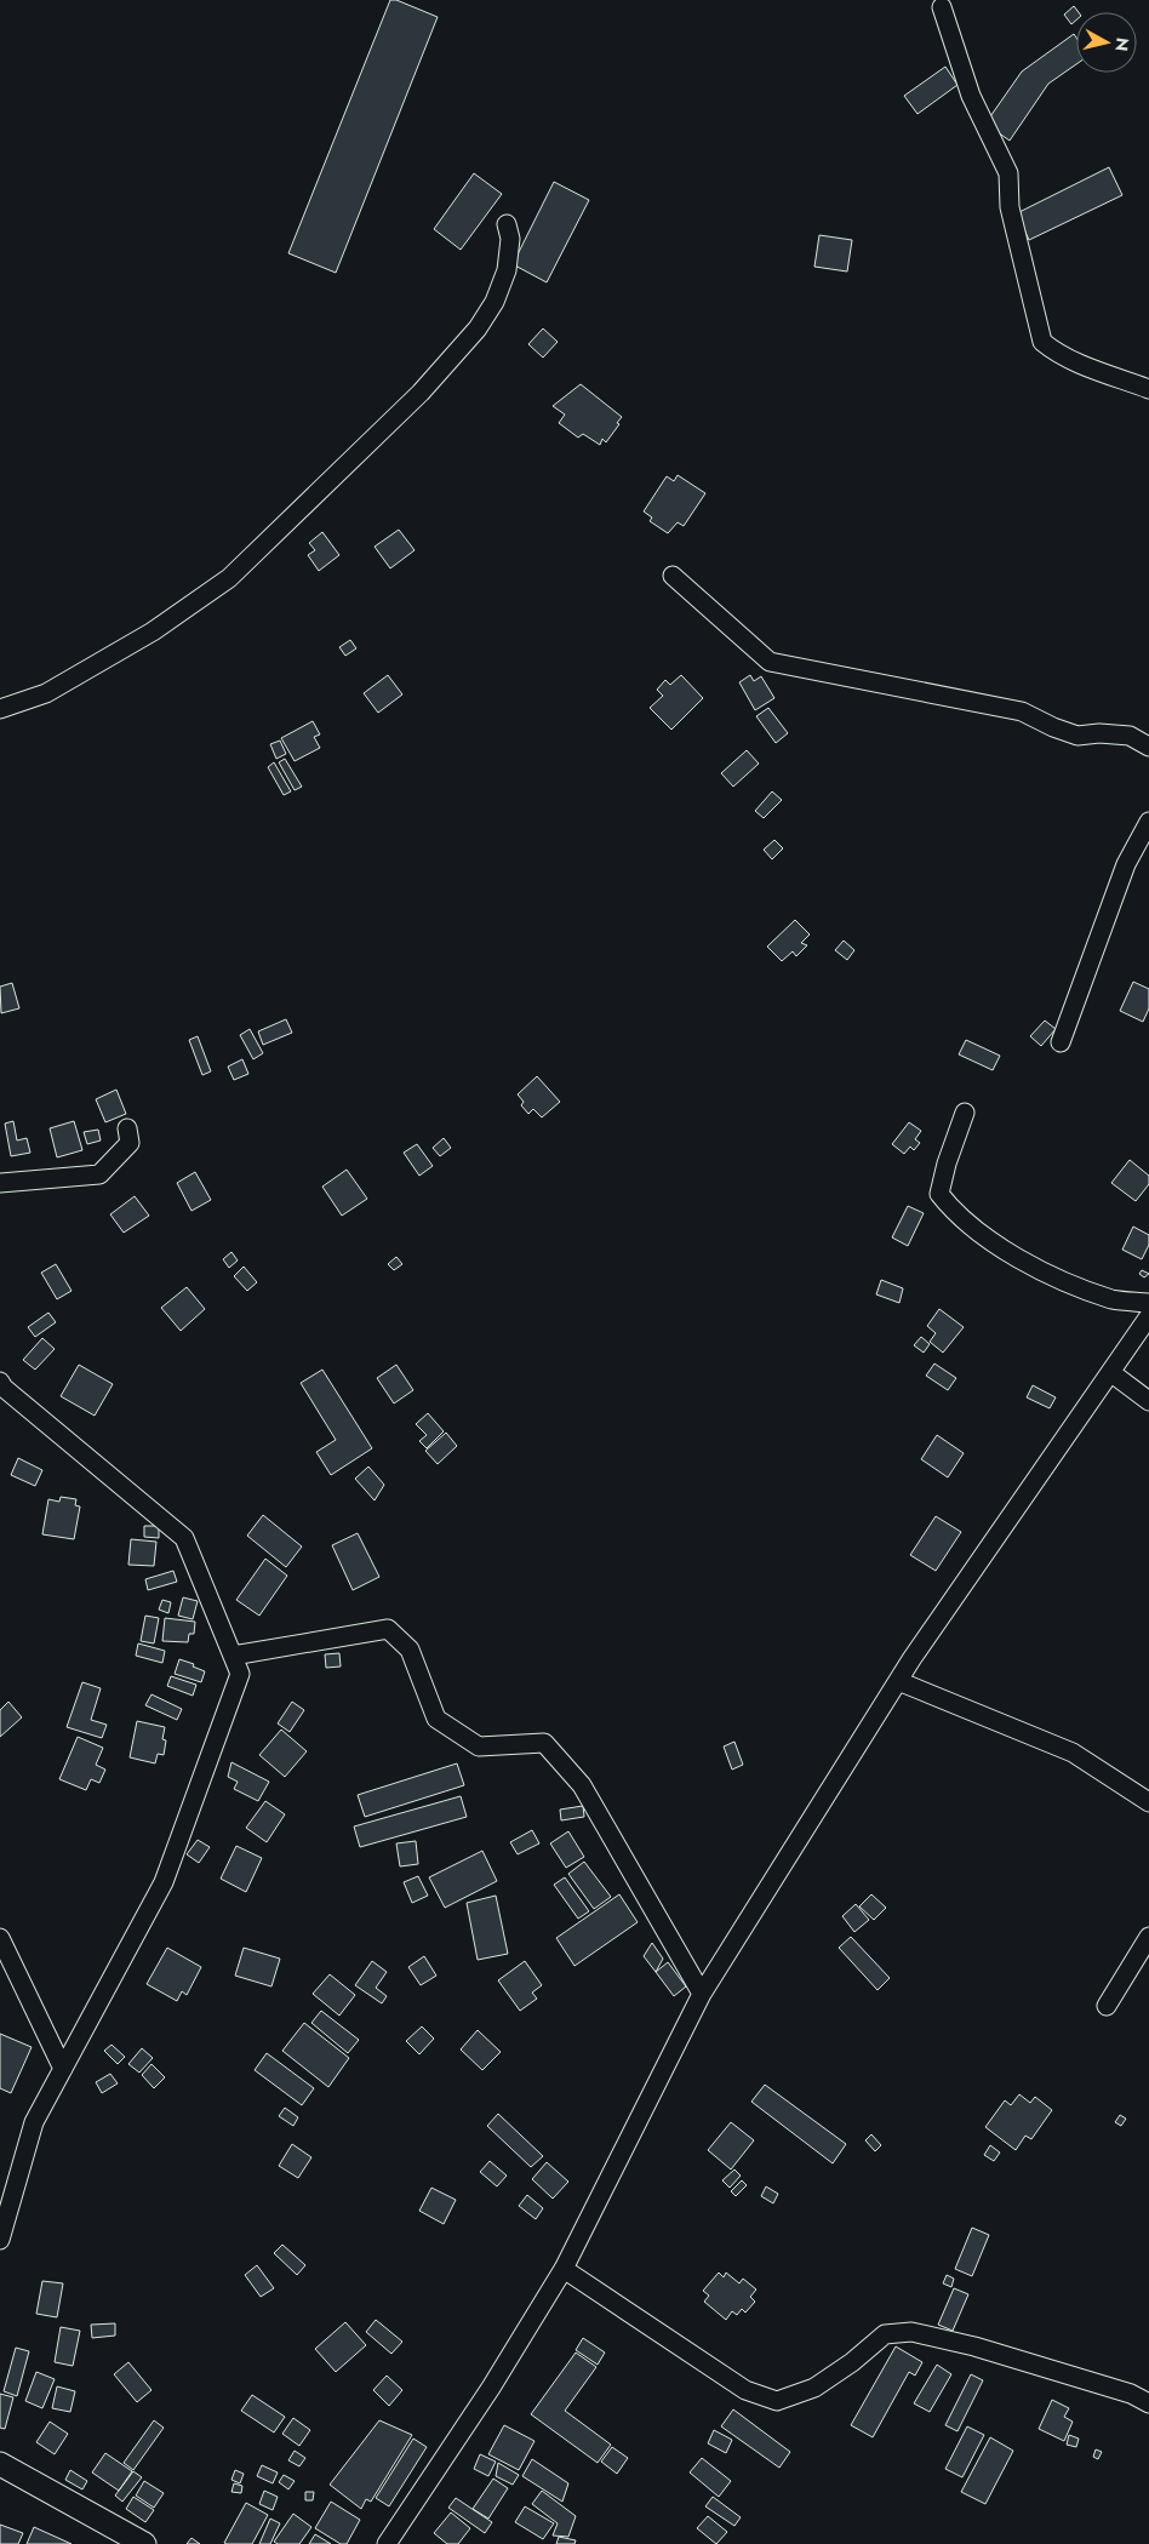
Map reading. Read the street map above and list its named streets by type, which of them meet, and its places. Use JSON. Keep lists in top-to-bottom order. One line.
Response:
{"north":"right"}
